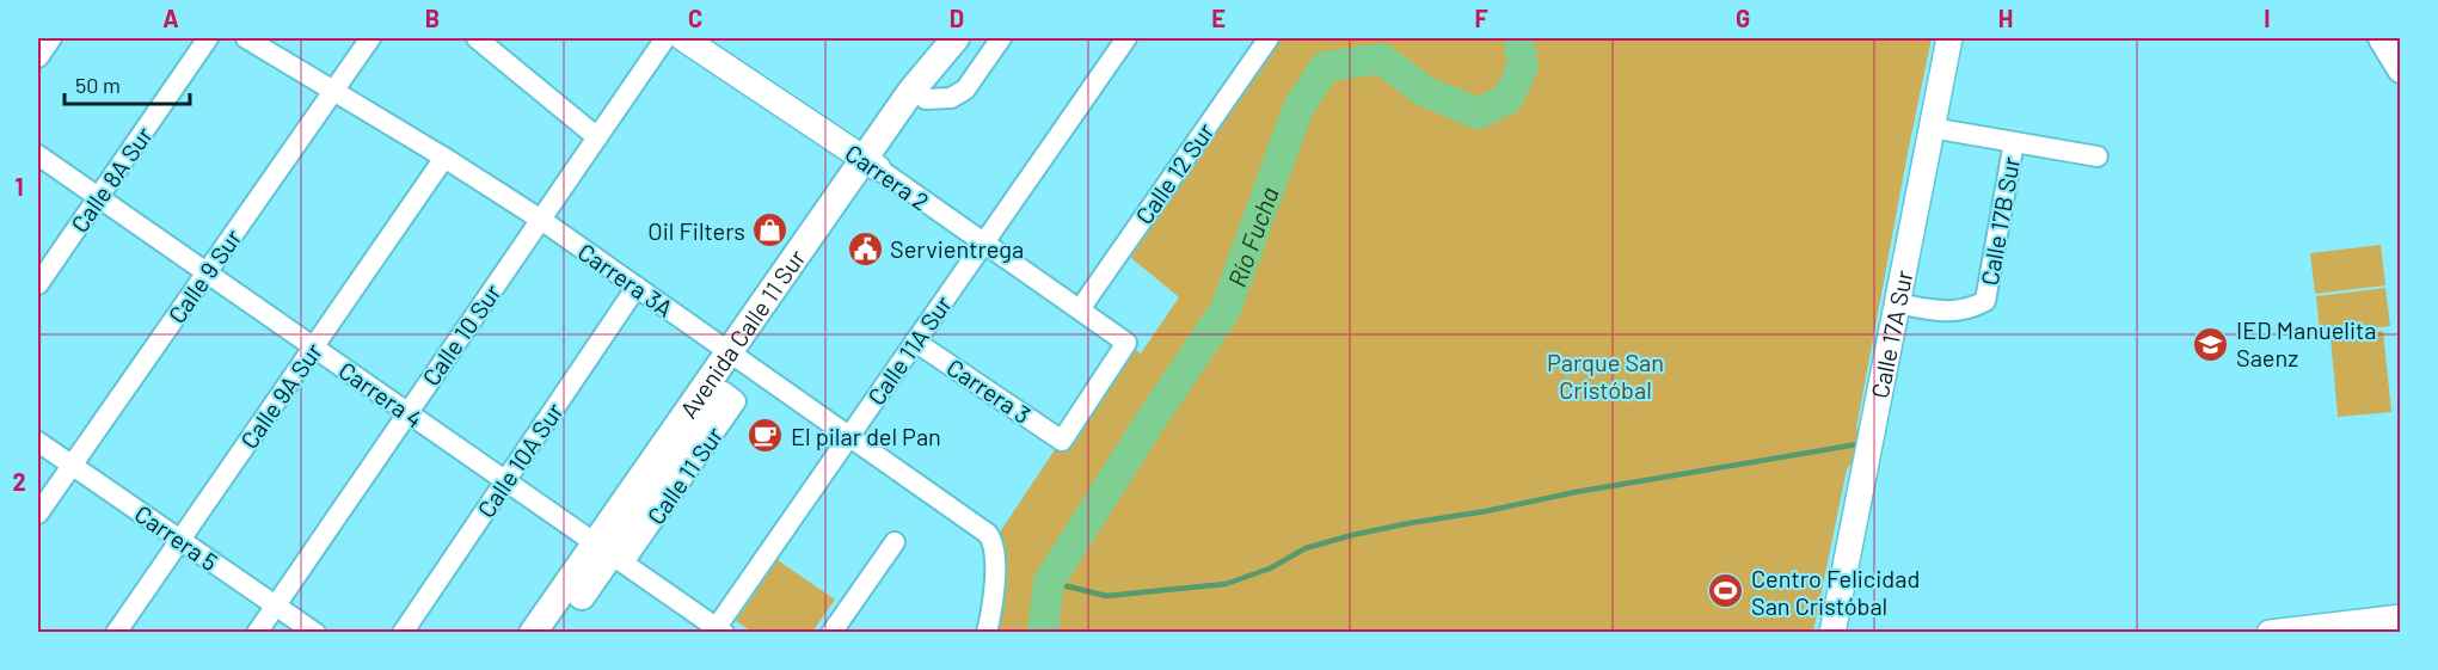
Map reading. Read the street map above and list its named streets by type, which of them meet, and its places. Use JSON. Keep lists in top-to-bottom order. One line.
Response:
{"streets":{"main road":["Avenida Calle 11 Sur"],"street":["Calle 12 Sur","Carrera 2","Calle 8A Sur","Calle 17B Sur","Calle 9 Sur","Carrera 3A","Calle 10 Sur","Calle 17A Sur","Calle 11A Sur","Carrera 3","Carrera 4","Calle 9A Sur","Calle 10A Sur","Carrera 5"]},"crossings":[["Calle 12 Sur","Carrera 2"],["Carrera 2","Avenida Calle 11 Sur"],["Carrera 2","Calle 11A Sur"],["Carrera 2","Carrera 3"],["Calle 8A Sur","Carrera 4"],["Calle 17B Sur","Calle 17A Sur"],["Calle 9 Sur","Carrera 3A"],["Calle 9 Sur","Carrera 4"],["Calle 9 Sur","Carrera 5"],["Carrera 3A","Avenida Calle 11 Sur"],["Carrera 3A","Calle 10 Sur"],["Carrera 3A","Calle 11A Sur"],["Carrera 3A","Calle 9A Sur"],["Carrera 3A","Calle 10A Sur"],["Avenida Calle 11 Sur","Carrera 4"],["Calle 10 Sur","Carrera 4"],["Calle 10 Sur","Carrera 5"],["Calle 11A Sur","Carrera 3"],["Calle 11A Sur","Carrera 4"],["Carrera 4","Calle 9A Sur"],["Carrera 4","Calle 10A Sur"],["Calle 9A Sur","Carrera 5"]],"water":["Río Fucha"],"parks":["Parque San Cristóbal"],"places":{"shop":["Oil Filters"],"public building":["Servientrega"],"school or university":["IED Manuelita Saenz"],"cafe":["El pilar del Pan"],"sports":["Centro Felicidad San Cristóbal"]},"scale_bar":"50 m","grid":{"columns":["A","B","C","D","E","F","G","H","I"],"rows":["1","2"]}}
